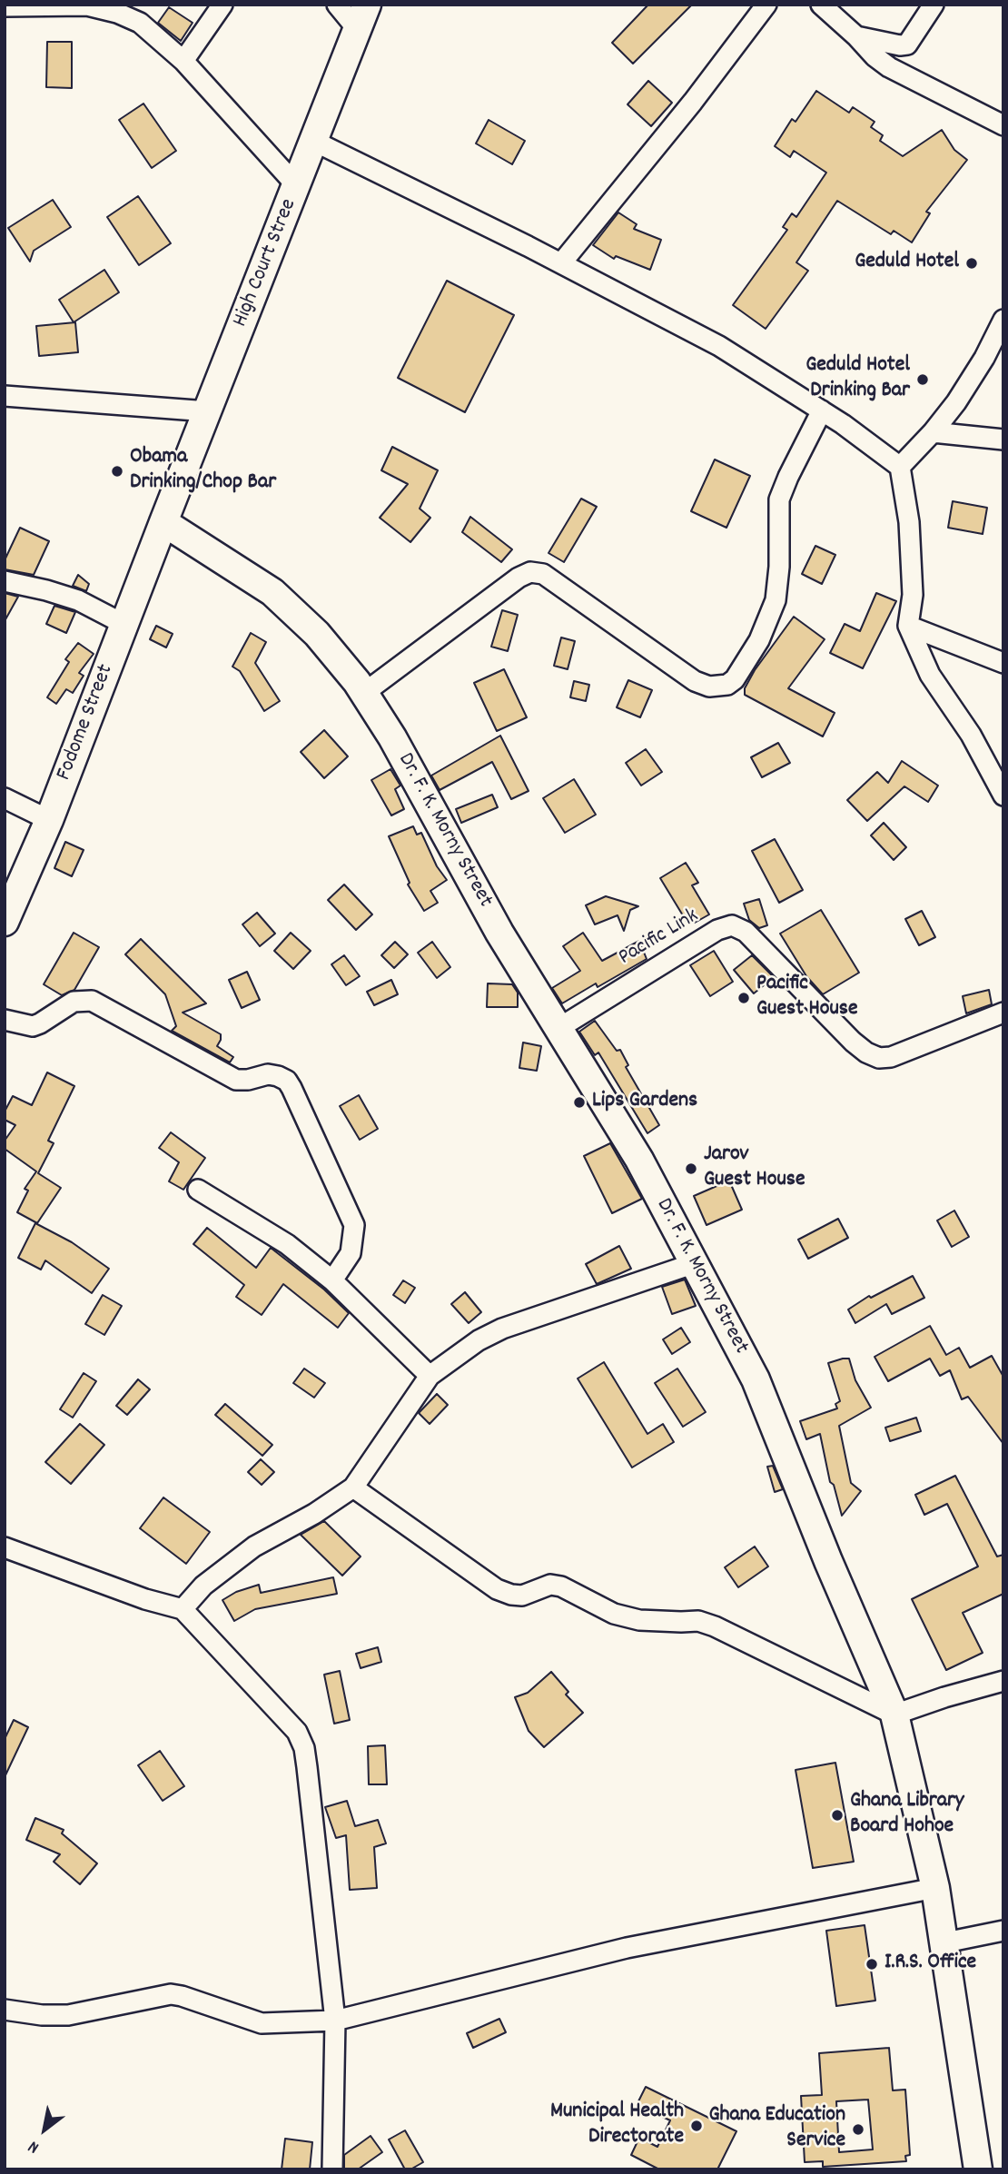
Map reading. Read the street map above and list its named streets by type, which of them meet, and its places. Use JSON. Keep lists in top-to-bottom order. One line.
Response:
{"streets":{"street":["High Court Stree","Fodome Street","Dr. F. K. Morny Street","Pacific Link"]},"crossings":[["High Court Stree","Fodome Street"],["High Court Stree","Dr. F. K. Morny Street"],["Fodome Street","Dr. F. K. Morny Street"],["Dr. F. K. Morny Street","Pacific Link"]],"places":["Geduld Hotel","Geduld Hotel Drinking Bar","Obama Drinking/Chop Bar","Pacific Guest House","Lips Gardens","Jarov Guest House","Ghana Library Board Hohoe","I.R.S. Office","Municipal Health Directorate","Ghana Education Service"],"north":"bottom left"}
